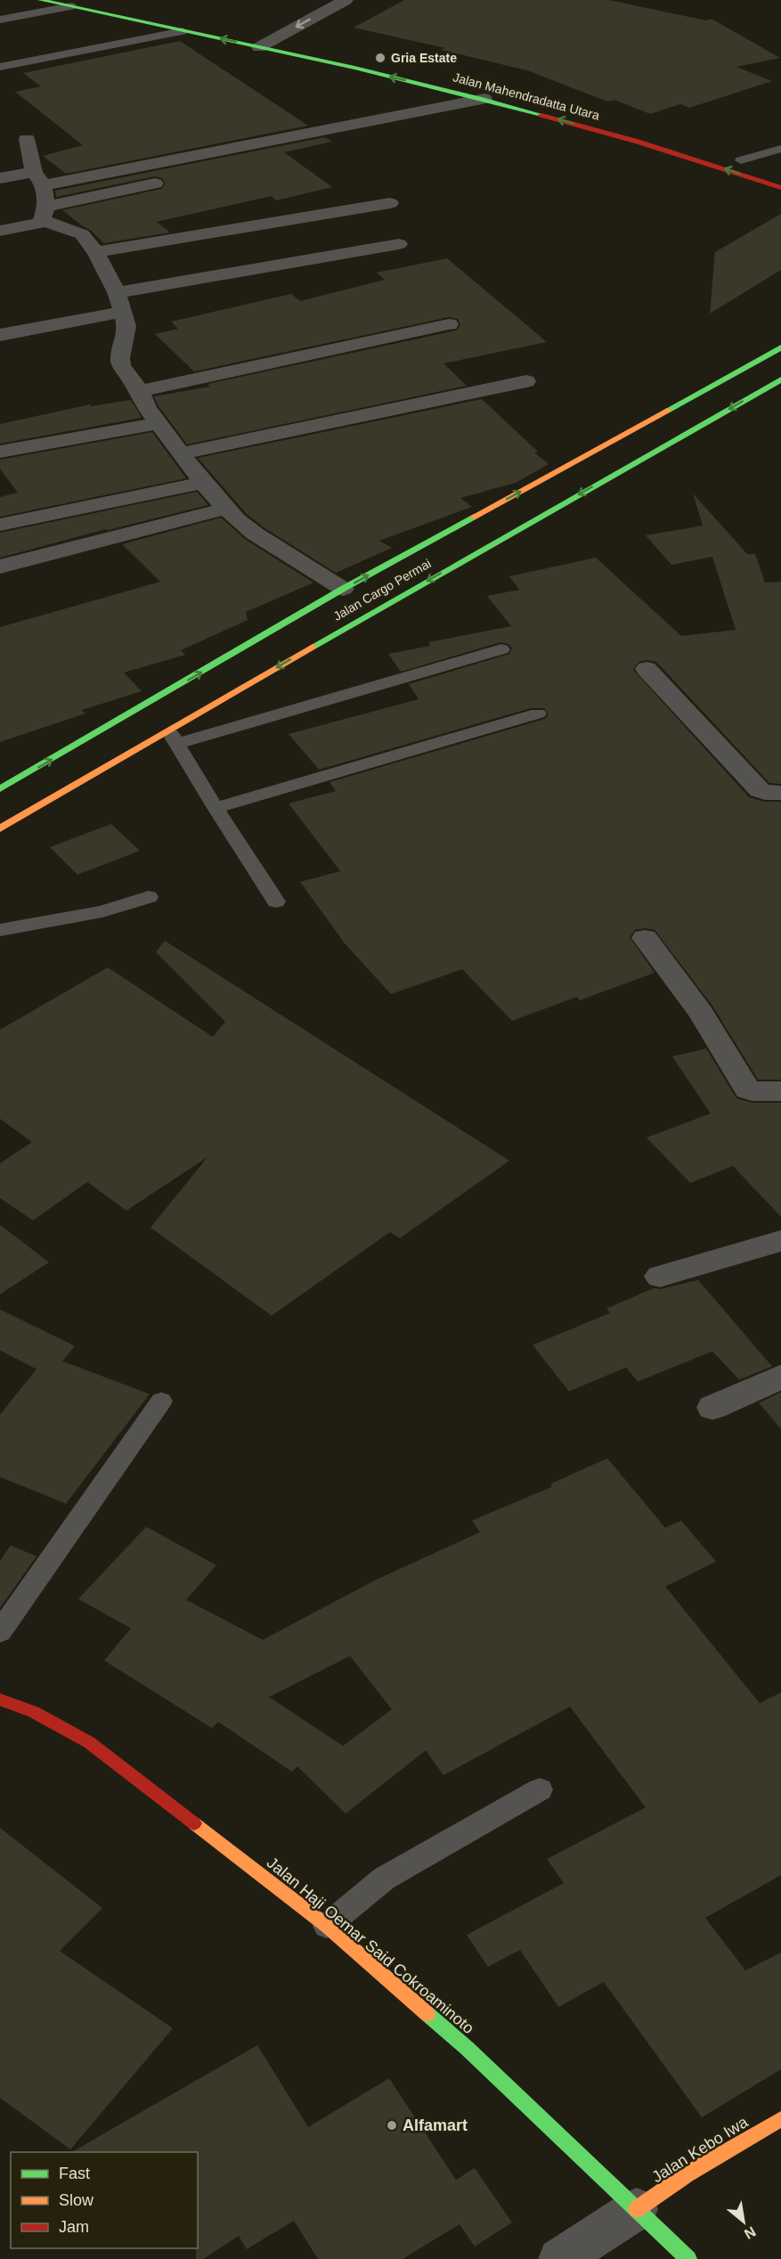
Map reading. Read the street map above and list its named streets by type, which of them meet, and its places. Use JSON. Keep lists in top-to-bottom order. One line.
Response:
{"streets":{"main road":["Jalan Mahendradatta Utara","Jalan Cargo Permai","Jalan Haji Oemar Said Cokroaminoto","Jalan Kebo Iwa"]},"crossings":[["Jalan Haji Oemar Said Cokroaminoto","Jalan Kebo Iwa"]],"places":["Gria Estate","Alfamart"],"legend":["Fast","Slow","Jam"],"north":"bottom right"}
